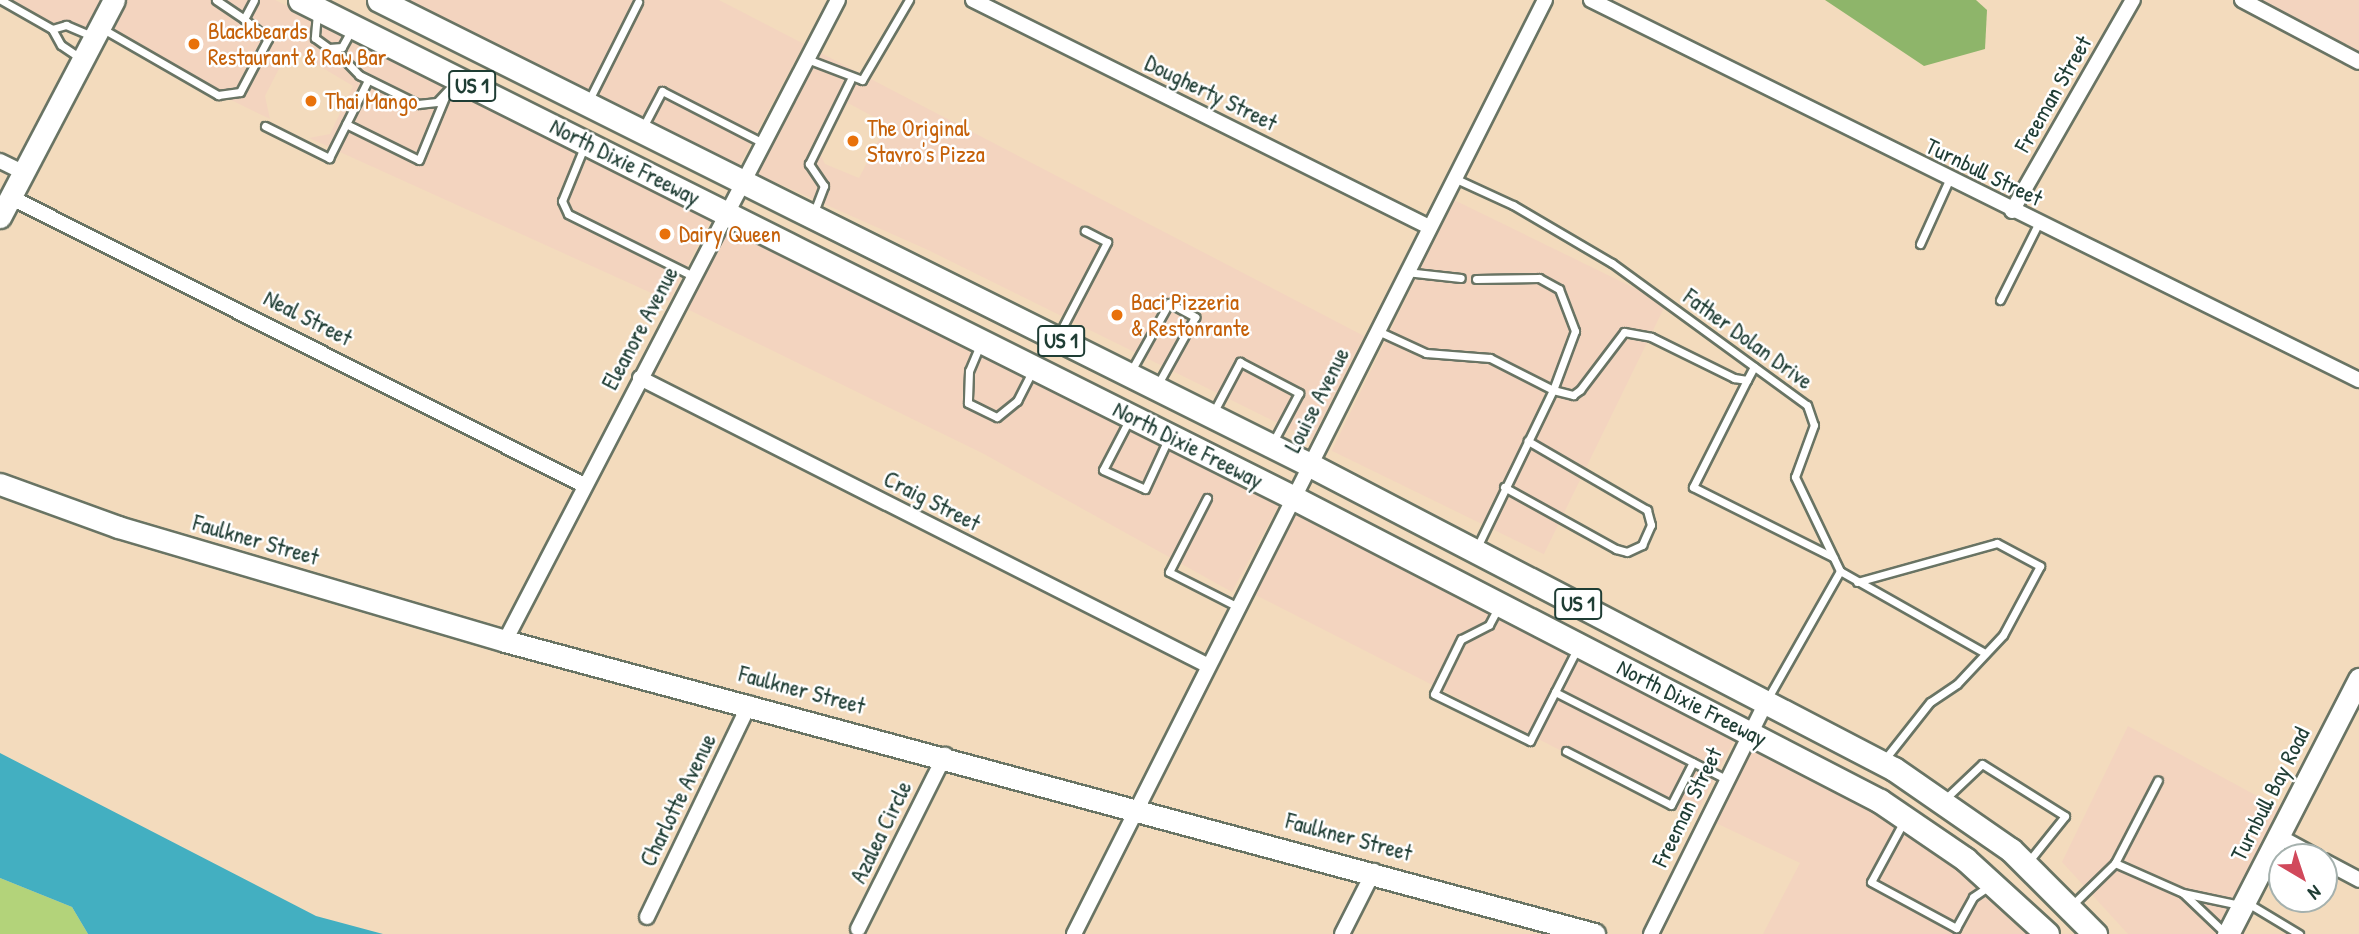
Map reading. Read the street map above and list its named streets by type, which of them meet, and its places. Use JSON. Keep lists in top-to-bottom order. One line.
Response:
{"streets":{"main road":["US 1","North Dixie Freeway"],"street":["Dougherty Street","Freeman Street","Turnbull Street","Neal Street","Eleanore Avenue","Louise Avenue","Craig Street","Faulkner Street","Turnbull Bay Road","Charlotte Avenue","Azalea Circle"],"lane":["Father Dolan Drive"]},"crossings":[["Dougherty Street","Louise Avenue"],["Freeman Street","North Dixie Freeway"],["Freeman Street","Turnbull Street"],["North Dixie Freeway","Eleanore Avenue"],["North Dixie Freeway","Louise Avenue"],["Neal Street","Eleanore Avenue"],["Eleanore Avenue","Craig Street"],["Eleanore Avenue","Faulkner Street"],["Father Dolan Drive","Louise Avenue"],["Louise Avenue","Craig Street"],["Louise Avenue","Faulkner Street"],["Faulkner Street","Charlotte Avenue"],["Faulkner Street","Azalea Circle"]],"places":["Blackbeards Restaurant & Raw Bar","Thai Mango","The Original Stavro's Pizza","Dairy Queen","Baci Pizzeria & Restonrante"],"north":"bottom right"}
